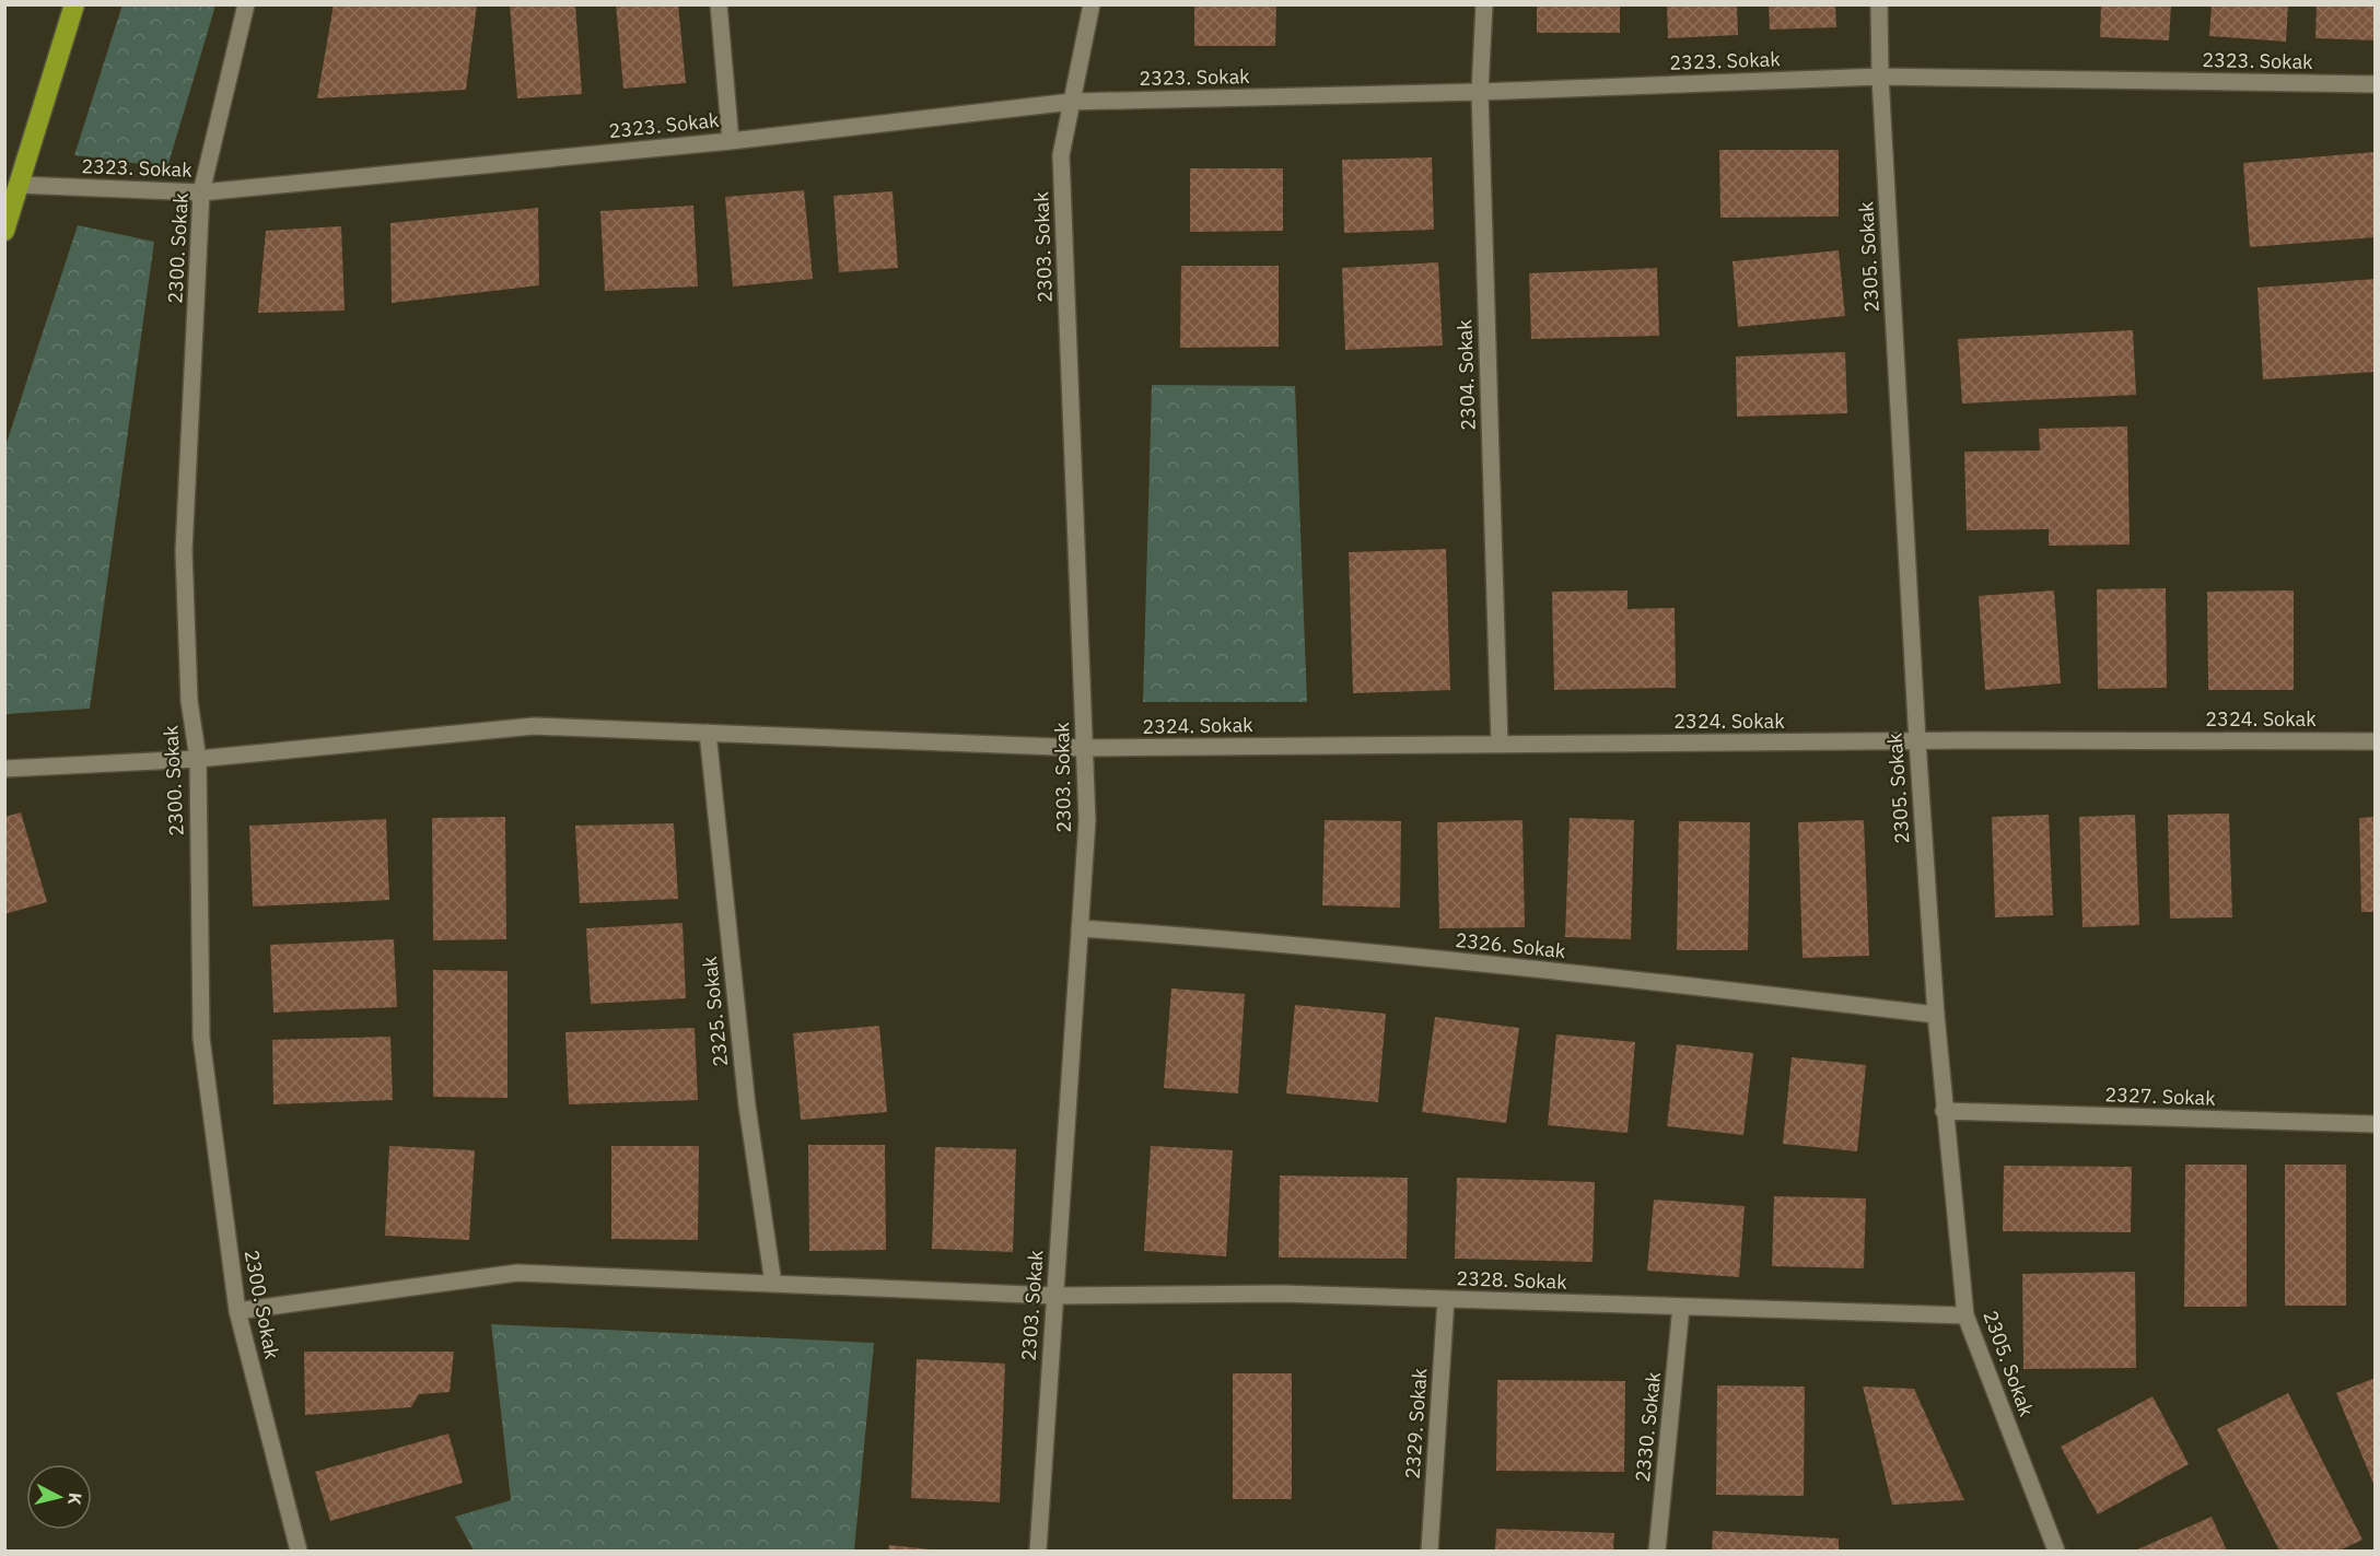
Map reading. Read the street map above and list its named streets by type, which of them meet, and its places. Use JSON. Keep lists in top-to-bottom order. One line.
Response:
{"streets":{"street":["2323. Sokak","2303. Sokak","2300. Sokak","2305. Sokak","2304. Sokak","2324. Sokak","2326. Sokak","2325. Sokak","2327. Sokak","2328. Sokak","2329. Sokak","2330. Sokak"]},"crossings":[["2323. Sokak","2303. Sokak"],["2323. Sokak","2300. Sokak"],["2323. Sokak","2305. Sokak"],["2323. Sokak","2304. Sokak"],["2303. Sokak","2324. Sokak"],["2303. Sokak","2326. Sokak"],["2303. Sokak","2328. Sokak"],["2300. Sokak","2324. Sokak"],["2300. Sokak","2328. Sokak"],["2305. Sokak","2324. Sokak"],["2305. Sokak","2326. Sokak"],["2305. Sokak","2327. Sokak"],["2305. Sokak","2328. Sokak"],["2304. Sokak","2324. Sokak"],["2324. Sokak","2325. Sokak"],["2325. Sokak","2328. Sokak"],["2328. Sokak","2329. Sokak"],["2328. Sokak","2330. Sokak"]],"north":"right"}
